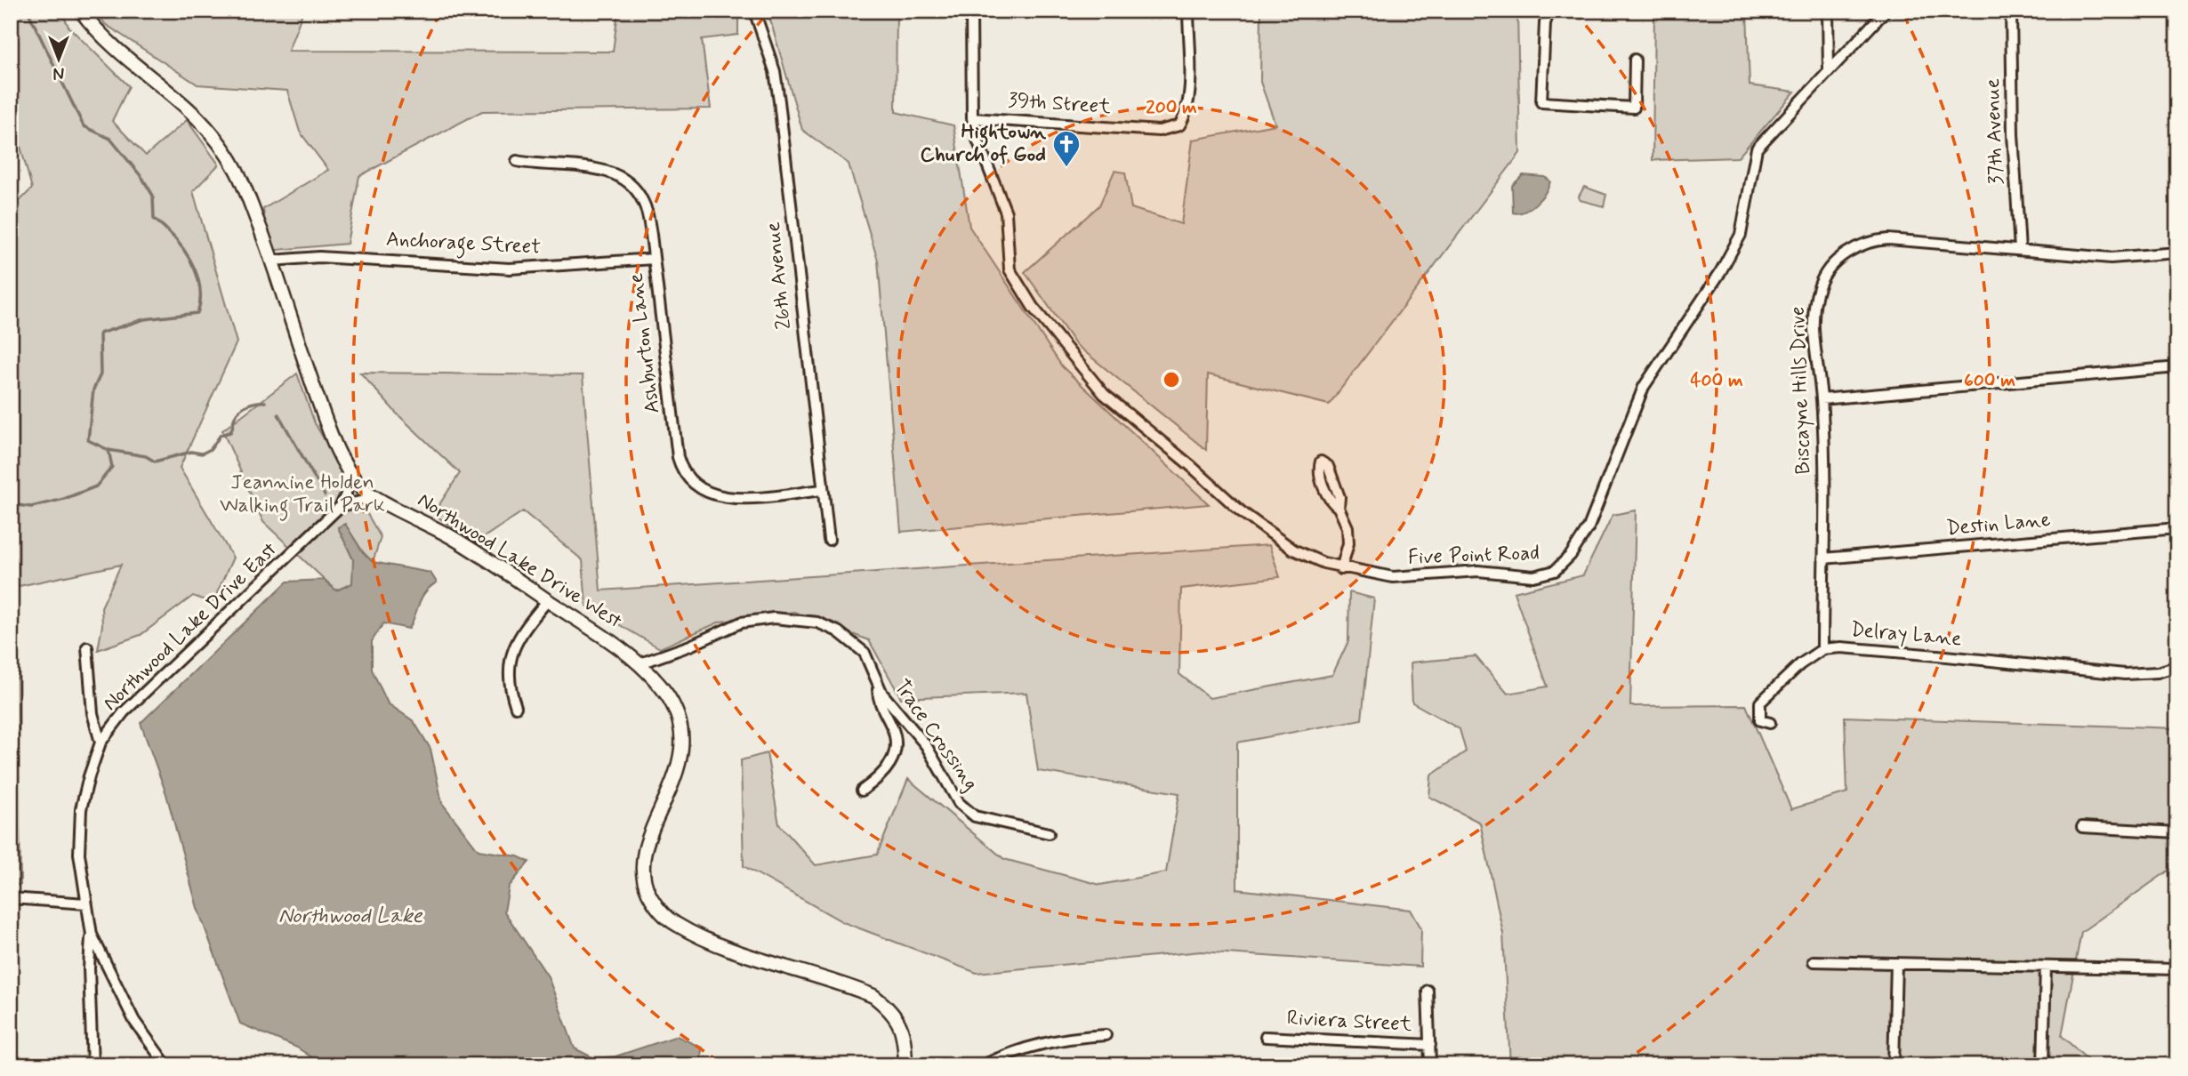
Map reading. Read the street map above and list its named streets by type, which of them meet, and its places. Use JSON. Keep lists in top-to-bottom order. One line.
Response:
{"streets":{"street":["39th Street","37th Avenue","Anchorage Street","26th Avenue","Ashburton Lane","Biscayne Hills Drive","Destin Lane","Five Point Road","Northwood Lake Drive West","Northwood Lake Drive East","Delray Lane","Trace Crossing","Riviera Street"]},"crossings":[["39th Street","Five Point Road"],["37th Avenue","Biscayne Hills Drive"],["Anchorage Street","Ashburton Lane"],["Anchorage Street","Northwood Lake Drive West"],["26th Avenue","Ashburton Lane"],["Biscayne Hills Drive","Destin Lane"],["Biscayne Hills Drive","Delray Lane"],["Northwood Lake Drive West","Northwood Lake Drive East"],["Northwood Lake Drive West","Trace Crossing"]],"water":["Northwood Lake"],"parks":["Jeannine Holden Walking Trail Park"],"places":{"church":["Hightown Church of God"]},"north":"bottom","rings":["200 m","400 m","600 m"]}
